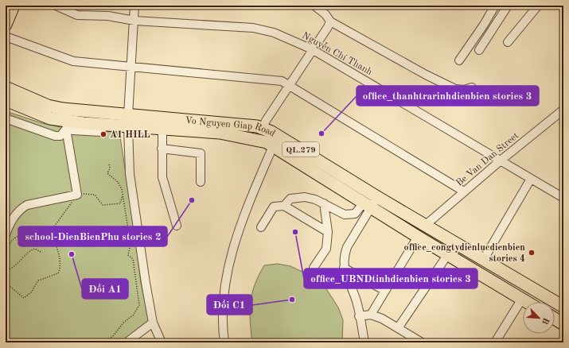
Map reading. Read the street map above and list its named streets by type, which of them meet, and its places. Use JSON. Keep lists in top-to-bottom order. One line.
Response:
{"streets":{"highway":["Vo Nguyen Giap Road","QL.279"],"street":["Nguyễn Chí Thanh","Be Van Dan Street"]},"crossings":[["Nguyễn Chí Thanh","Be Van Dan Street"],["Vo Nguyen Giap Road","Be Van Dan Street"]],"places":["office_thanhtrarinhdienbien stories 3","A1 HILL","school-DienBienPhu stories 2","office_UBNDtinhdienbien stories 3","office_congtydienlucdienbien stories 4","Đồi A1","Đồi C1"],"north":"bottom right"}
